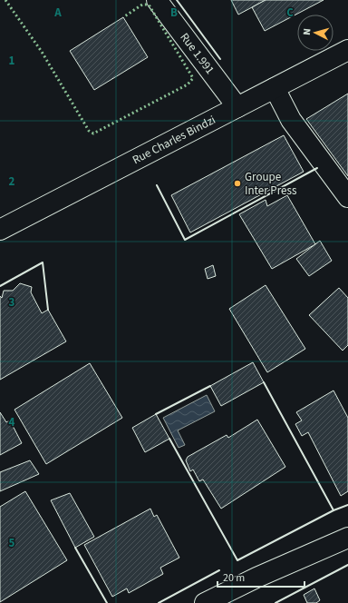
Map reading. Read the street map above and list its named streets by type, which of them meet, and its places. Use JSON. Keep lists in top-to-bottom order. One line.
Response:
{"streets":{"street":["Rue 1.991","Rue Charles Bindzi"]},"crossings":[["Rue 1.991","Rue Charles Bindzi"]],"places":["Groupe Inter Press"],"scale_bar":"20 m","north":"left","grid":{"columns":["A","B","C"],"rows":["1","2","3","4","5"]}}
